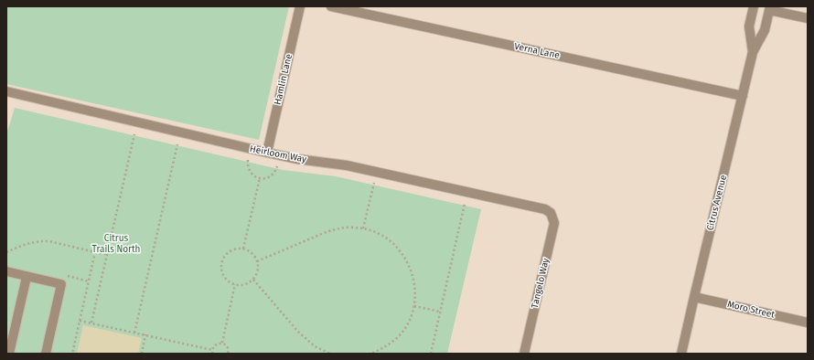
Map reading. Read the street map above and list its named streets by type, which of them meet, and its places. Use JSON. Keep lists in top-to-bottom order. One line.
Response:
{"streets":{"street":["Verna Lane","Hamlin Lane","Heirloom Way","Citrus Avenue","Tangelo Way","Moro Street"]},"crossings":[["Verna Lane","Citrus Avenue"],["Hamlin Lane","Heirloom Way"],["Heirloom Way","Tangelo Way"],["Citrus Avenue","Moro Street"]],"parks":["Citrus Trails North"]}
